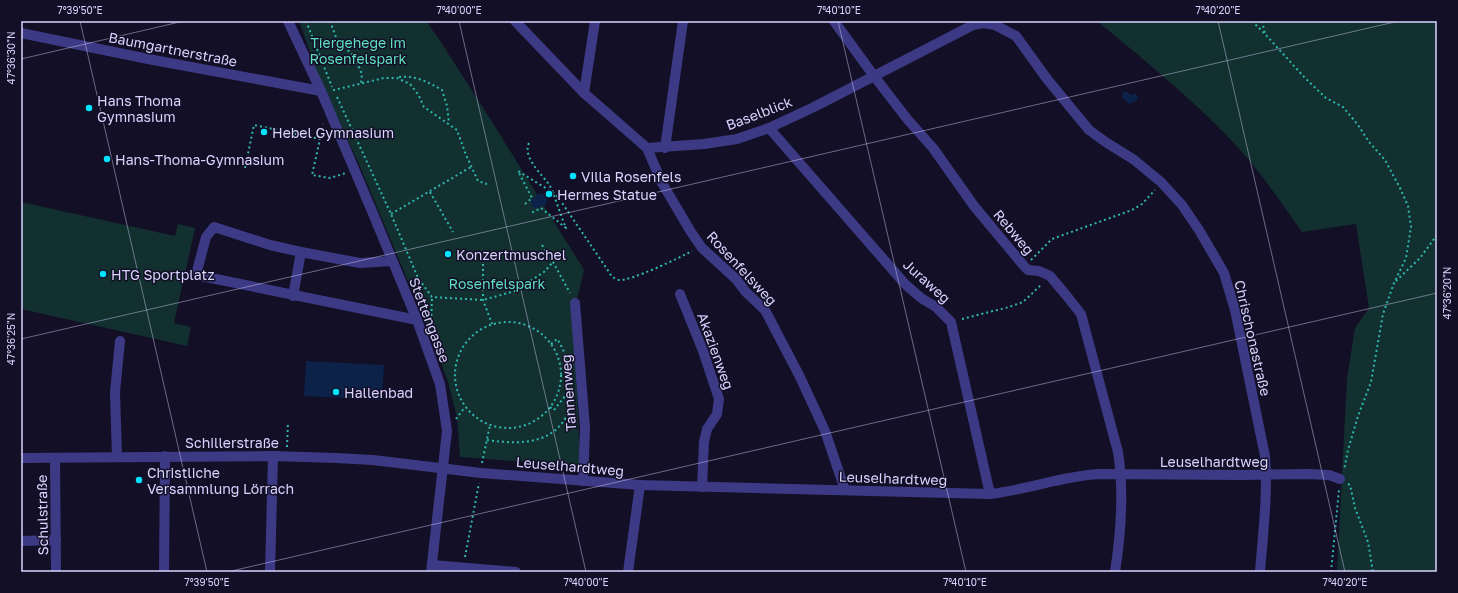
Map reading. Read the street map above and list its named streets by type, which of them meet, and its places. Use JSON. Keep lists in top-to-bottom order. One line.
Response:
{"streets":{"street":["Baumgartnerstraße","Baselblick","Rebweg","Rosenfelsweg","Juraweg","Stettengasse","Chrischonastraße","Akazienweg","Tannenweg","Schillerstraße","Leuselhardtweg","Schulstraße"]},"crossings":[["Baumgartnerstraße","Stettengasse"],["Baselblick","Rebweg"],["Baselblick","Rosenfelsweg"],["Baselblick","Juraweg"],["Baselblick","Chrischonastraße"],["Rebweg","Chrischonastraße"],["Rosenfelsweg","Leuselhardtweg"],["Juraweg","Leuselhardtweg"],["Stettengasse","Schillerstraße"],["Stettengasse","Leuselhardtweg"],["Chrischonastraße","Leuselhardtweg"],["Akazienweg","Leuselhardtweg"],["Tannenweg","Leuselhardtweg"],["Schillerstraße","Leuselhardtweg"],["Schillerstraße","Schulstraße"]],"parks":["Tiergehege im Rosenfelspark","Rosenfelspark"],"places":["Hans Thoma Gymnasium","Hebel Gymnasium","Hans-Thoma-Gymnasium","Villa Rosenfels","Hermes Statue","Konzertmuschel","HTG Sportplatz","Hallenbad","Christliche Versammlung Lörrach"],"coordinates":["7°39'50\"E","7°40'00\"E","7°40'10\"E","7°40'20\"E","47°36'30\"N","47°36'20\"N","47°36'25\"N"]}
